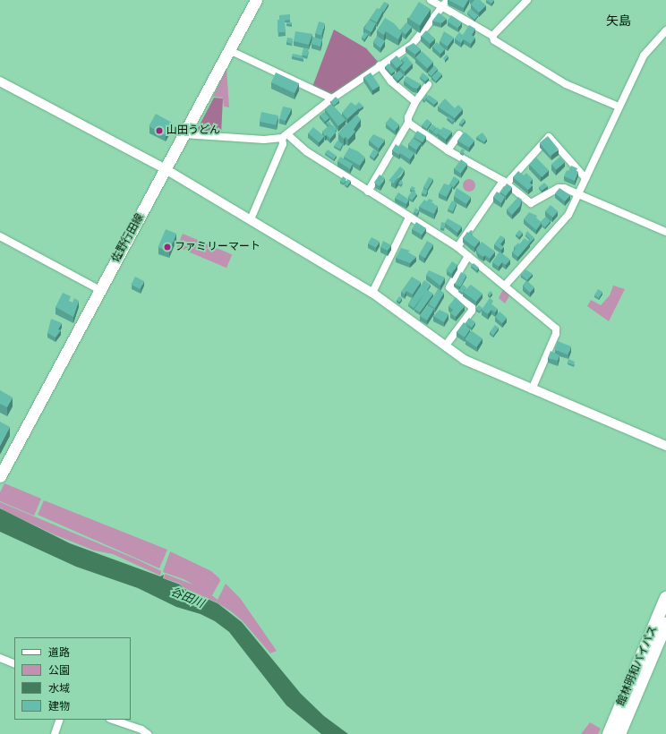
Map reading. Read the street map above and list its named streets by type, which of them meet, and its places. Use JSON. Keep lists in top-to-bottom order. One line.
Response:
{"streets":{"highway":["館林明和バイパス"],"main road":["佐野行田線"]},"districts":["矢島"],"water":["谷田川"],"places":["山田うどん","ファミリーマート"],"legend":["道路","公園","水域","建物"]}
